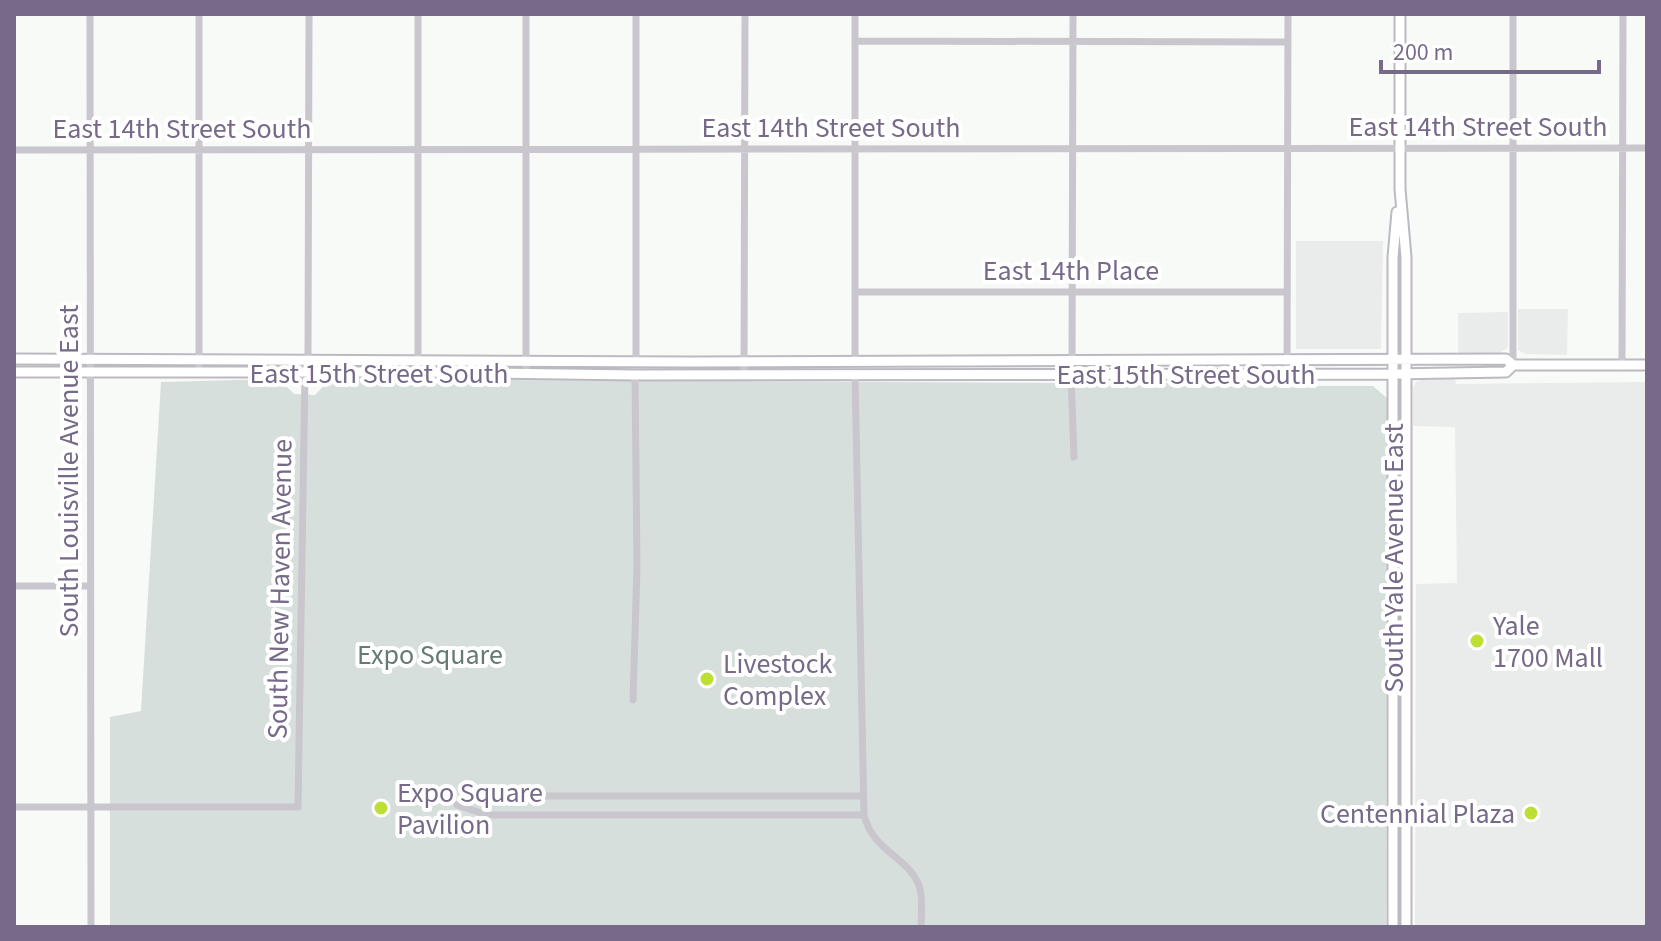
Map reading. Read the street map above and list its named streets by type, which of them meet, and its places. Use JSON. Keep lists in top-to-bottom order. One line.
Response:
{"streets":{"main road":["East 15th Street South","South Yale Avenue East"],"street":["East 14th Street South","East 14th Place","South Louisville Avenue East","South New Haven Avenue"]},"crossings":[["East 14th Street South","South Louisville Avenue East"],["East 14th Street South","South Yale Avenue East"],["East 15th Street South","South Louisville Avenue East"],["East 15th Street South","South Yale Avenue East"],["East 15th Street South","South New Haven Avenue"],["South Louisville Avenue East","South New Haven Avenue"]],"parks":["Expo Square"],"places":["Yale 1700 Mall","Livestock Complex","Expo Square Pavilion","Centennial Plaza"],"scale_bar":"200 m"}
